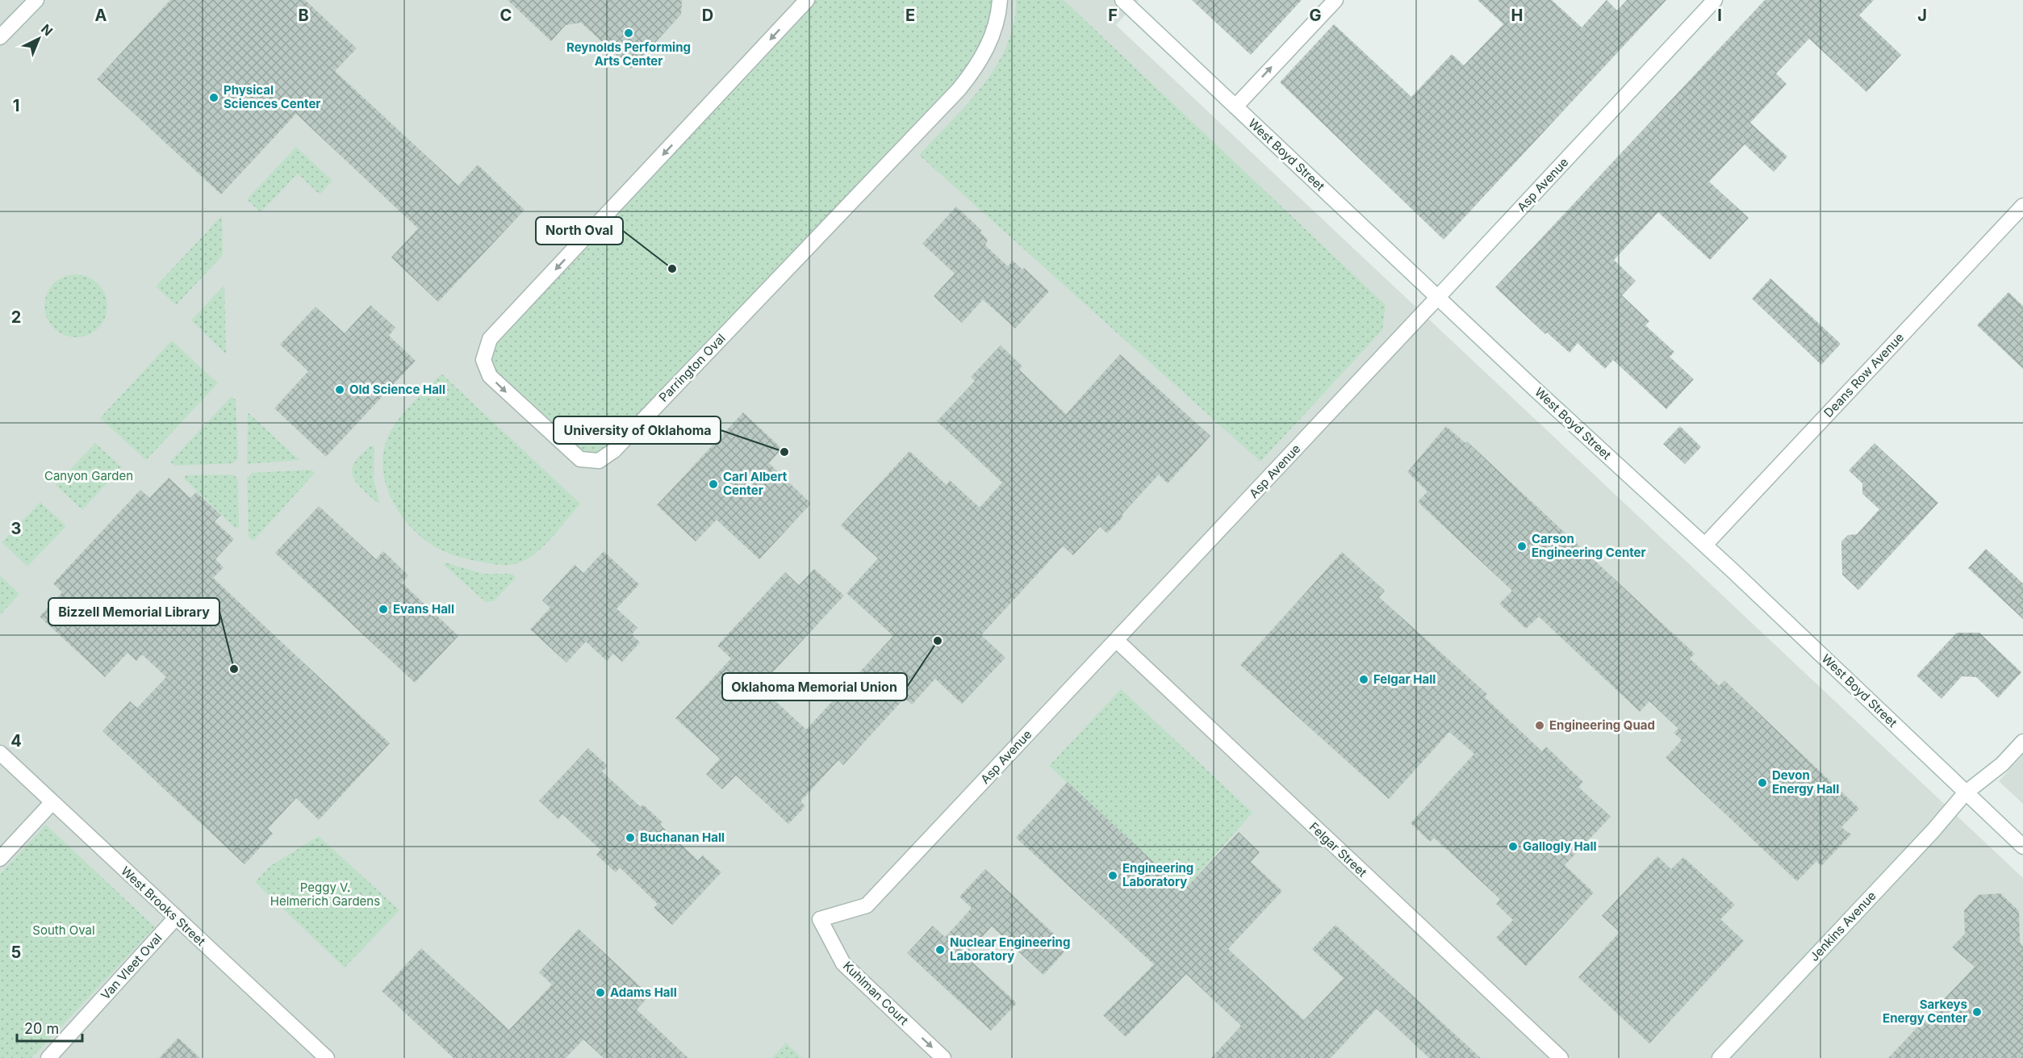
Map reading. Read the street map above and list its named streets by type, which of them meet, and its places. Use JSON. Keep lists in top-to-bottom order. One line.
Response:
{"streets":{"street":["West Boyd Street","Asp Avenue","Parrington Oval","Deans Row Avenue","Felgar Street","West Brooks Street","Jenkins Avenue","Van Vleet Oval","Kuhlman Court"]},"crossings":[["West Boyd Street","Asp Avenue"],["West Boyd Street","Deans Row Avenue"],["West Boyd Street","Jenkins Avenue"],["Asp Avenue","Felgar Street"],["Asp Avenue","Kuhlman Court"],["West Brooks Street","Van Vleet Oval"]],"one_way":["Kuhlman Court"],"parks":["Canyon Garden","Peggy V. Helmerich Gardens","South Oval"],"places":["Reynolds Performing Arts Center","Physical Sciences Center","North Oval","Old Science Hall","University of Oklahoma","Carl Albert Center","Carson Engineering Center","Evans Hall","Oklahoma Memorial Union","Bizzell Memorial Library","Felgar Hall","Engineering Quad","Devon Energy Hall","Buchanan Hall","Gallogly Hall","Engineering Laboratory","Nuclear Engineering Laboratory","Adams Hall","Sarkeys Energy Center"],"scale_bar":"20 m","north":"top right","grid":{"columns":["A","B","C","D","E","F","G","H","I","J"],"rows":["1","2","3","4","5"]}}
